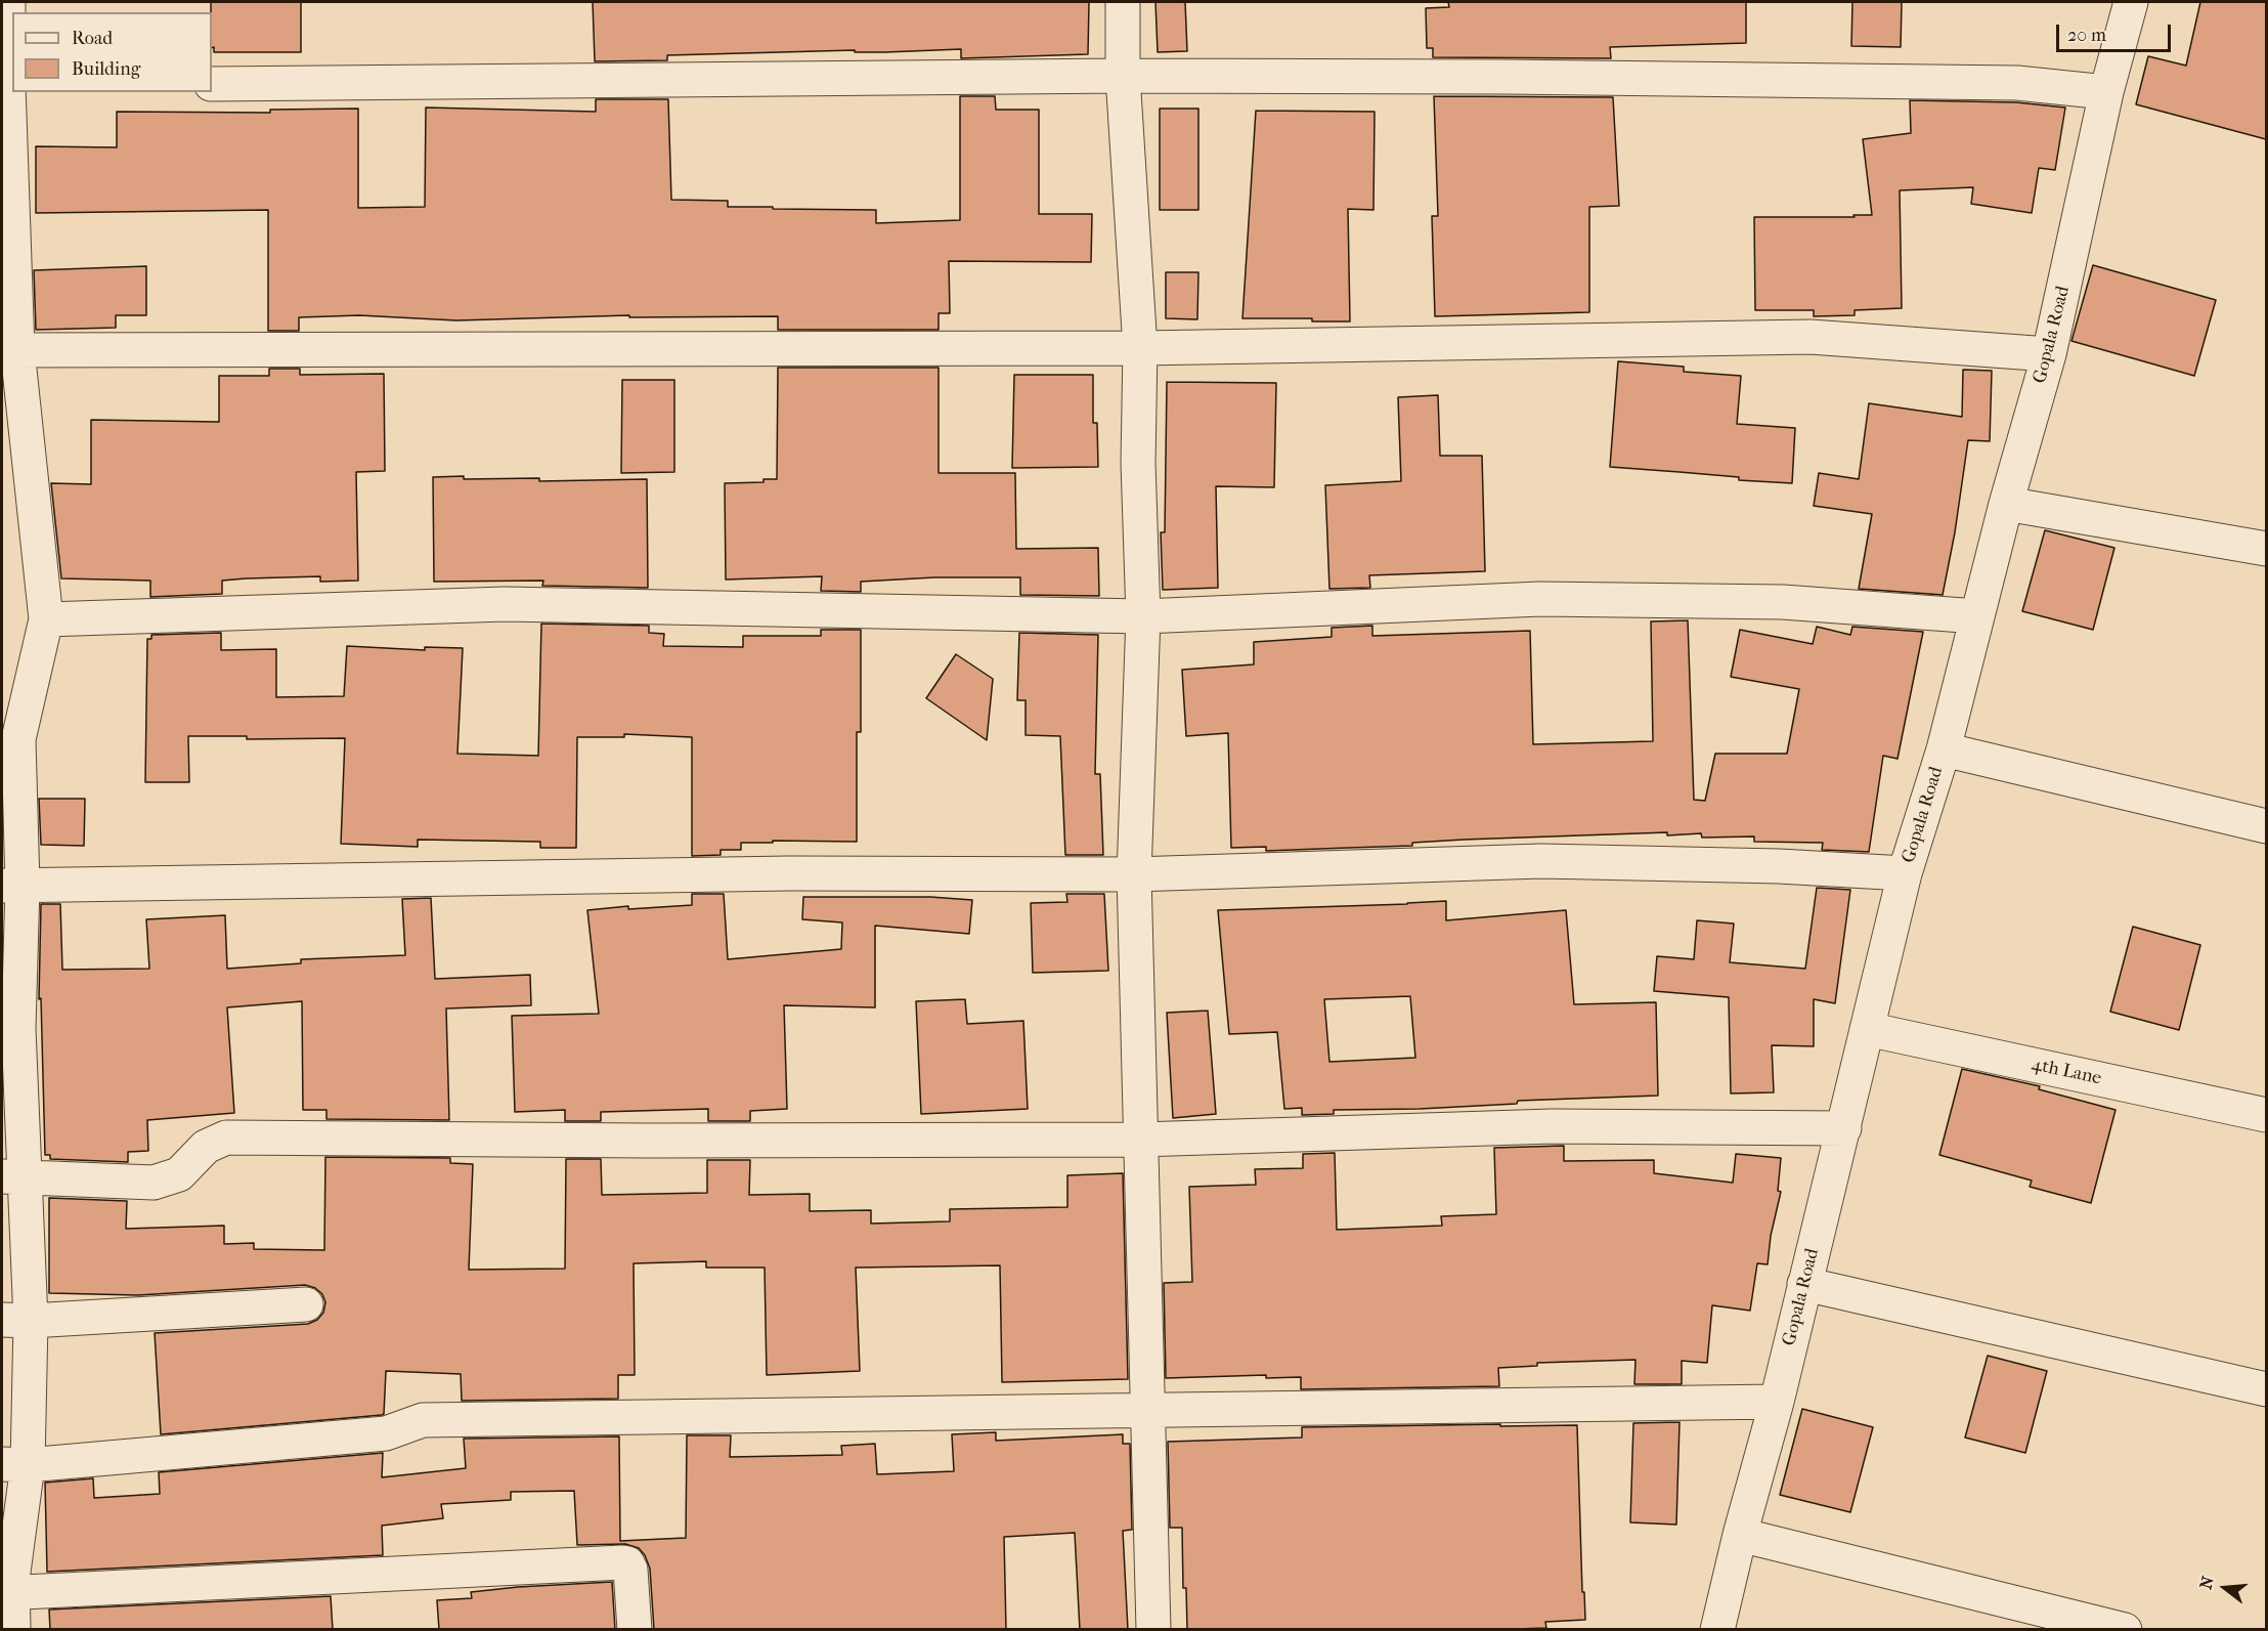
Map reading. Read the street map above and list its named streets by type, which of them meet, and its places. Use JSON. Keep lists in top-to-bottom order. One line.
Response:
{"streets":{"street":["Gopala Road","4th Lane"]},"crossings":[["Gopala Road","4th Lane"]],"legend":["Road","Building"],"scale_bar":"20 m","north":"left"}
